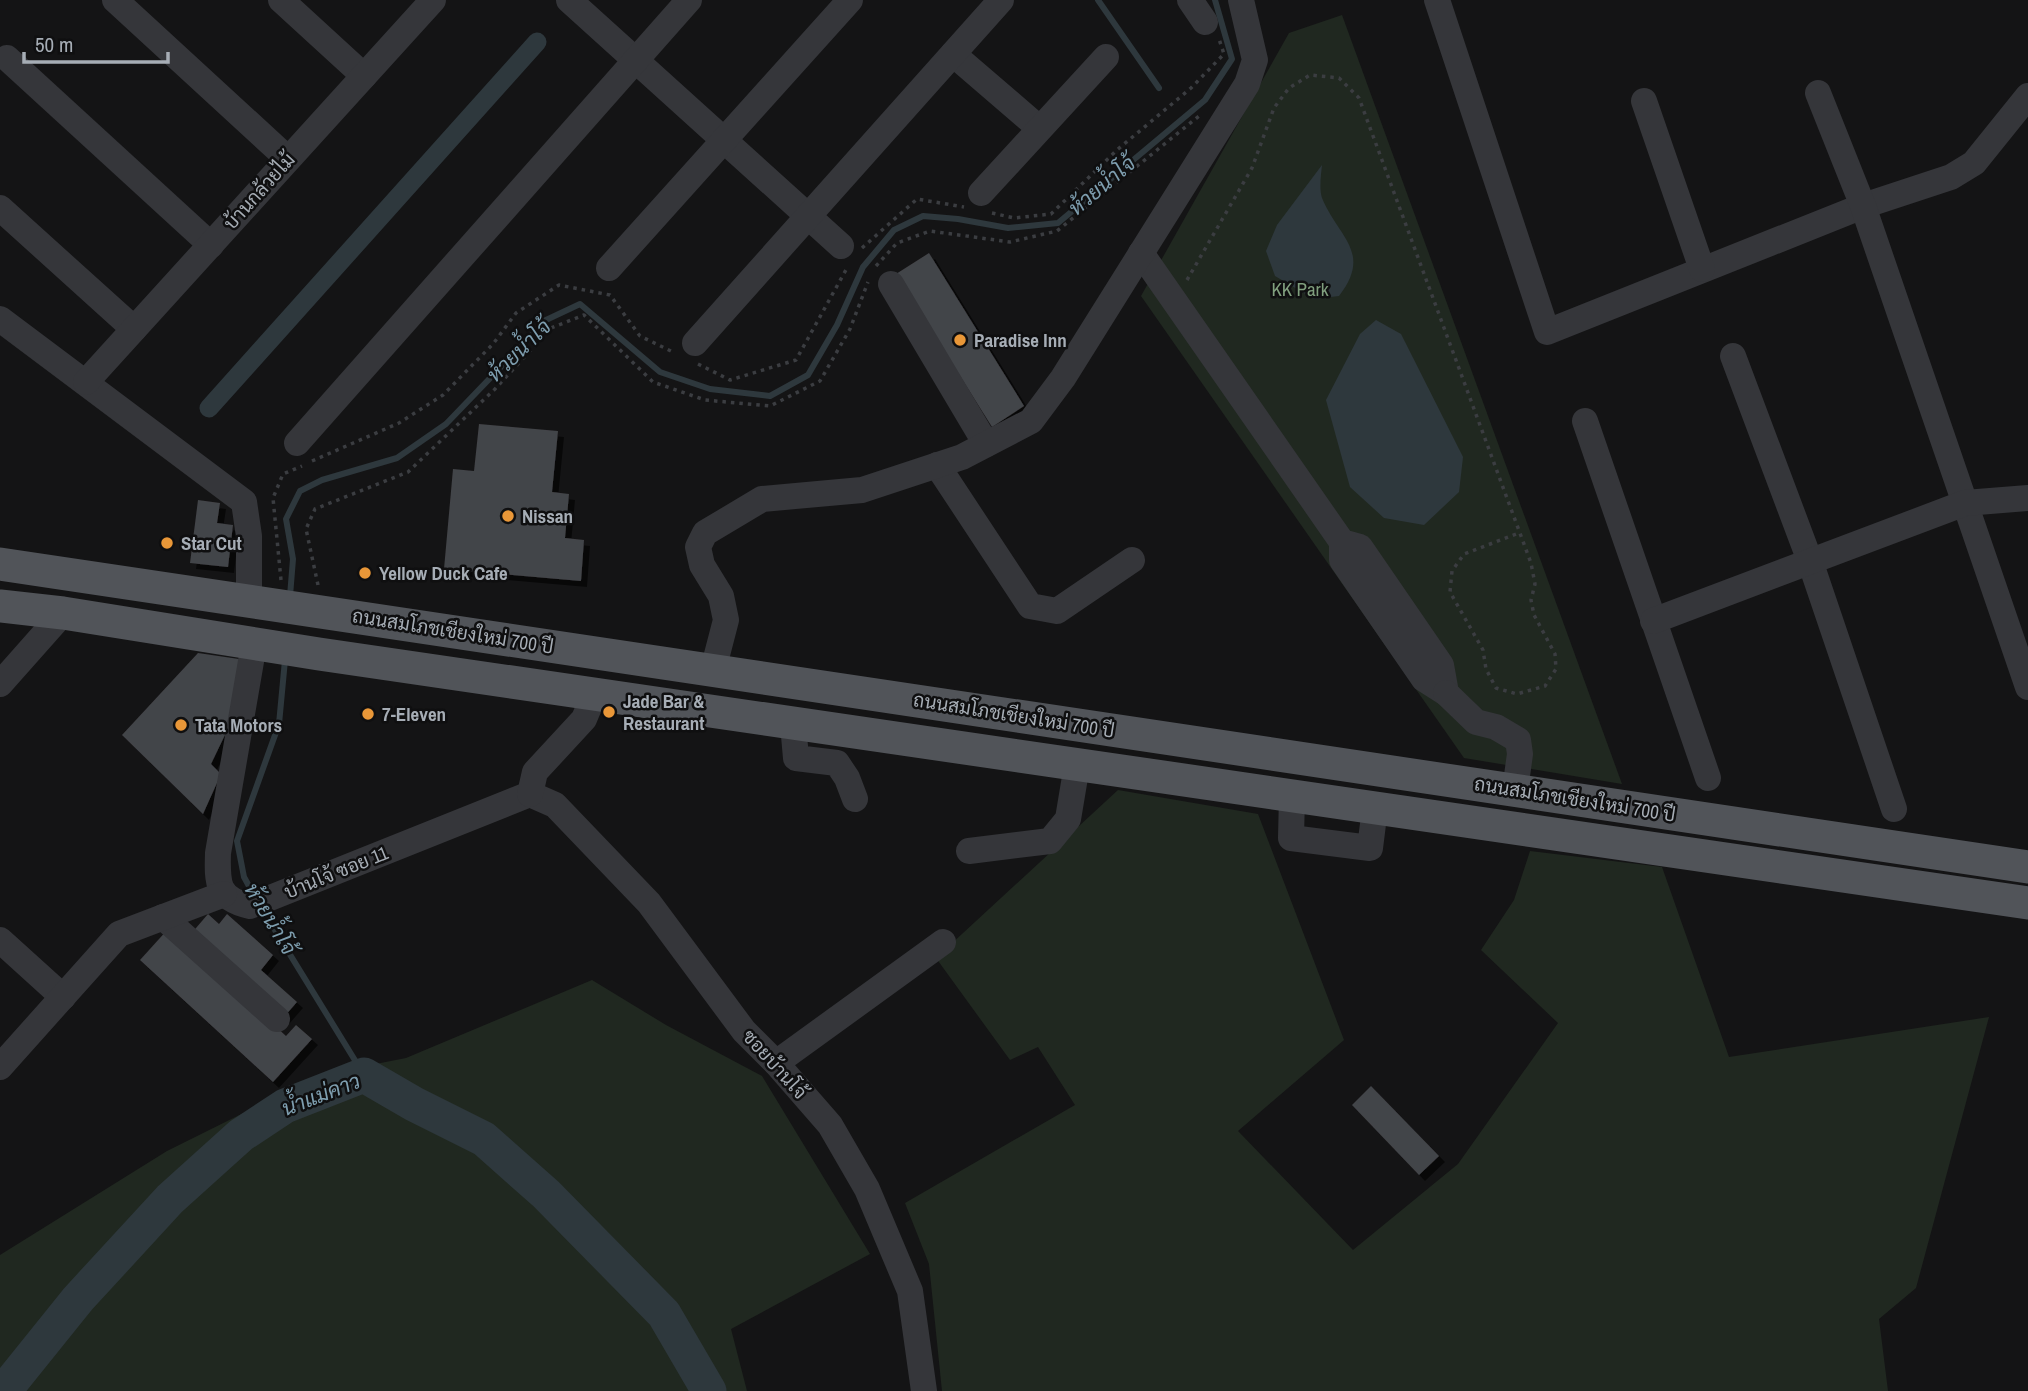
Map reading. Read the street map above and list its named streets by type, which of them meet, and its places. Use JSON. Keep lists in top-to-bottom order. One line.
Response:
{"streets":{"main road":["ถนนสมโภชเชียงใหม่ 700 ปี"],"street":["บ้านกล้วยไม้","บ้านโจ้ ซอย 11","ซอยบ้านโจ้"]},"crossings":[["บ้านโจ้ ซอย 11","ซอยบ้านโจ้"]],"water":["ห้วยน้ำโจ้","น้ำแม่คาว"],"parks":["KK Park"],"places":["Paradise Inn","Nissan","Star Cut","Yellow Duck Cafe","Jade Bar & Restaurant","7-Eleven","Tata Motors"],"scale_bar":"50 m"}
